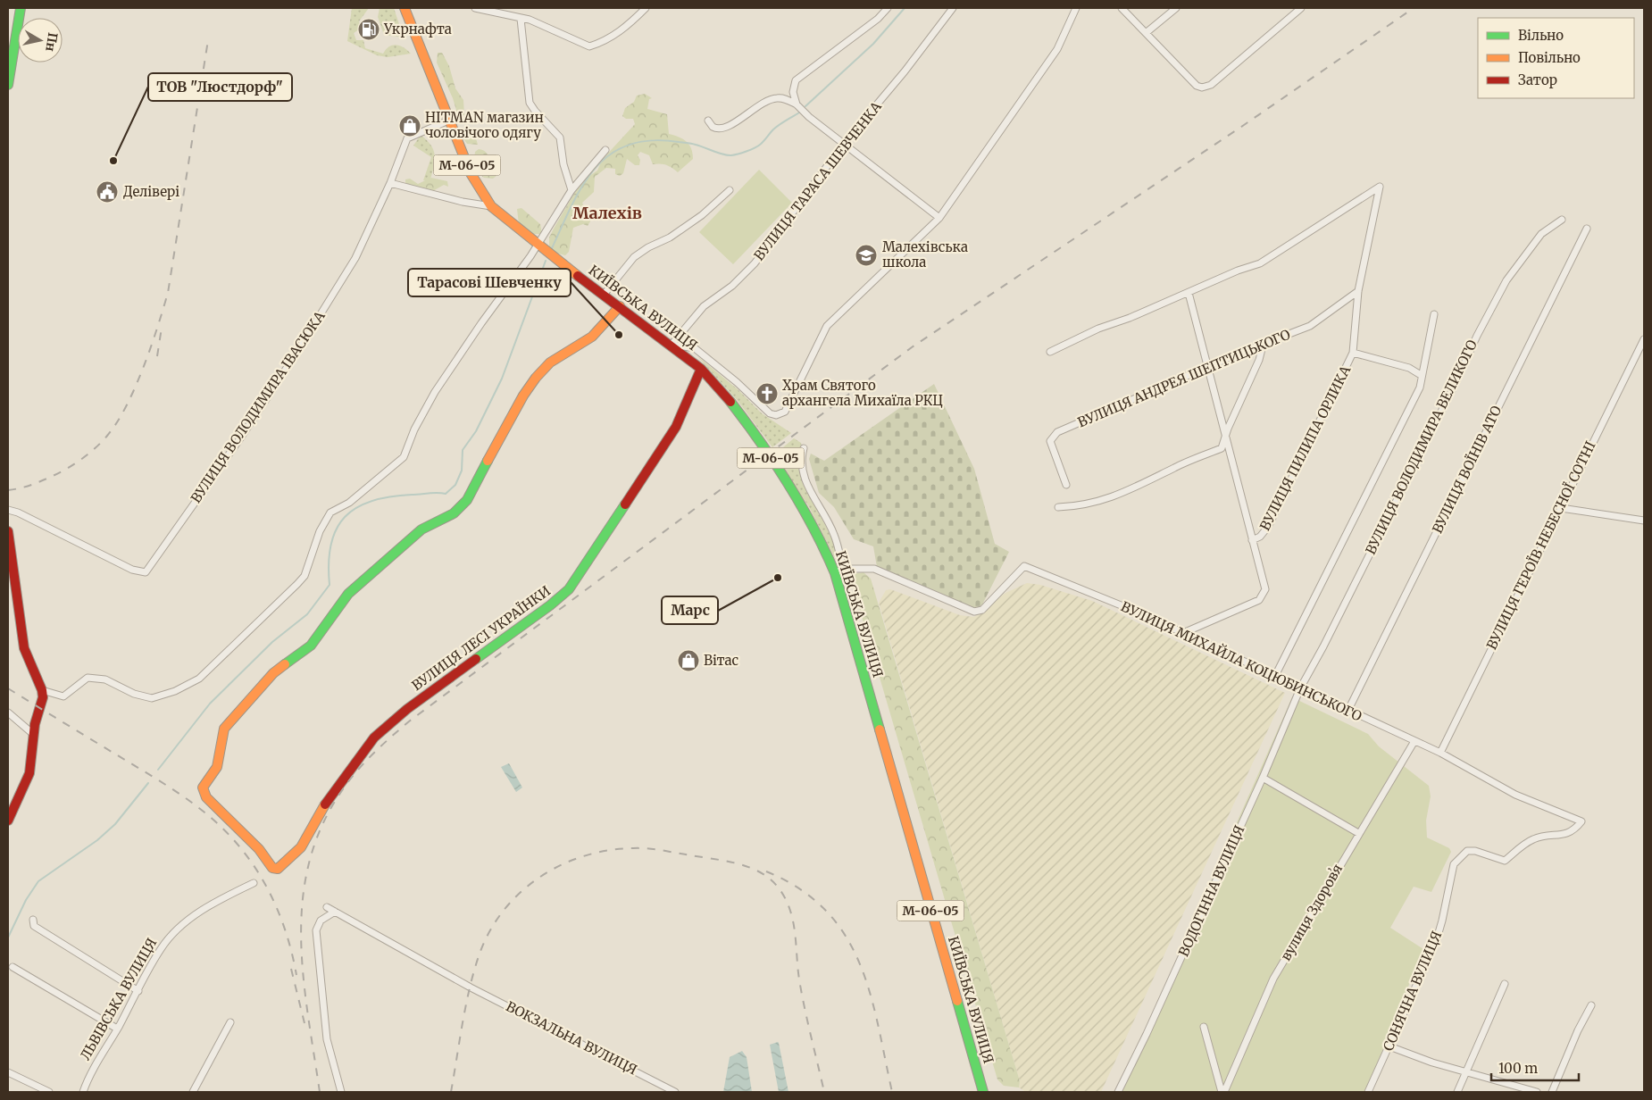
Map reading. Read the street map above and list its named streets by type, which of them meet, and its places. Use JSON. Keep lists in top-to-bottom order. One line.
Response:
{"streets":{"main road":["М-06-05","КИЇВСЬКА ВУЛИЦЯ","ВУЛИЦЯ ЛЕСІ УКРАЇНКИ"],"street":["ВУЛИЦЯ ТАРАСА ШЕВЧЕНКА","ВУЛИЦЯ АНДРЕЯ ШЕПТИЦЬКОГО","ВУЛИЦЯ ВОЛОДИМИРА ІВАСЮКА","ВУЛИЦЯ ВОЛОДИМИРА ВЕЛИКОГО","ВУЛИЦЯ ПИЛИПА ОРЛИКА","ВУЛИЦЯ ВОЇНІВ АТО","ВУЛИЦЯ ГЕРОЇВ НЕБЕСНОЇ СОТНІ","ВУЛИЦЯ МИХАЙЛА КОЦЮБИНСЬКОГО","ВОДОГІННА ВУЛИЦЯ","вулиця Здоровʼя","СОНЯЧНА ВУЛИЦЯ","ЛЬВІВСЬКА ВУЛИЦЯ","ВОКЗАЛЬНА ВУЛИЦЯ"]},"crossings":[["ВУЛИЦЯ ТАРАСА ШЕВЧЕНКА","КИЇВСЬКА ВУЛИЦЯ"],["КИЇВСЬКА ВУЛИЦЯ","ВУЛИЦЯ ВОЛОДИМИРА ІВАСЮКА"],["КИЇВСЬКА ВУЛИЦЯ","ВУЛИЦЯ ЛЕСІ УКРАЇНКИ"],["КИЇВСЬКА ВУЛИЦЯ","ВУЛИЦЯ МИХАЙЛА КОЦЮБИНСЬКОГО"],["ВУЛИЦЯ ВОЛОДИМИРА ВЕЛИКОГО","ВУЛИЦЯ ПИЛИПА ОРЛИКА"],["ВУЛИЦЯ ВОЛОДИМИРА ВЕЛИКОГО","ВУЛИЦЯ МИХАЙЛА КОЦЮБИНСЬКОГО"],["ВУЛИЦЯ ВОЛОДИМИРА ВЕЛИКОГО","ВОДОГІННА ВУЛИЦЯ"],["ВУЛИЦЯ ПИЛИПА ОРЛИКА","ВУЛИЦЯ МИХАЙЛА КОЦЮБИНСЬКОГО"],["ВУЛИЦЯ ВОЇНІВ АТО","ВУЛИЦЯ МИХАЙЛА КОЦЮБИНСЬКОГО"],["ВУЛИЦЯ ГЕРОЇВ НЕБЕСНОЇ СОТНІ","ВУЛИЦЯ МИХАЙЛА КОЦЮБИНСЬКОГО"],["ВУЛИЦЯ МИХАЙЛА КОЦЮБИНСЬКОГО","ВОДОГІННА ВУЛИЦЯ"],["ВУЛИЦЯ МИХАЙЛА КОЦЮБИНСЬКОГО","вулиця Здоровʼя"],["ВУЛИЦЯ МИХАЙЛА КОЦЮБИНСЬКОГО","СОНЯЧНА ВУЛИЦЯ"]],"districts":["Малехів"],"places":{"fuel station":["Укрнафта"],"shop":["HITMAN магазин чоловічого одягу","Вітас"],"other":["ТОВ \"Люстдорф\"","Тарасові Шевченку","Марс"],"public building":["Делівері"],"school or university":["Малехівська школа"],"church":["Храм Святого архангела Михаїла РКЦ"]},"legend":["Вільно","Повільно","Затор"],"scale_bar":"100 m","north":"right"}
